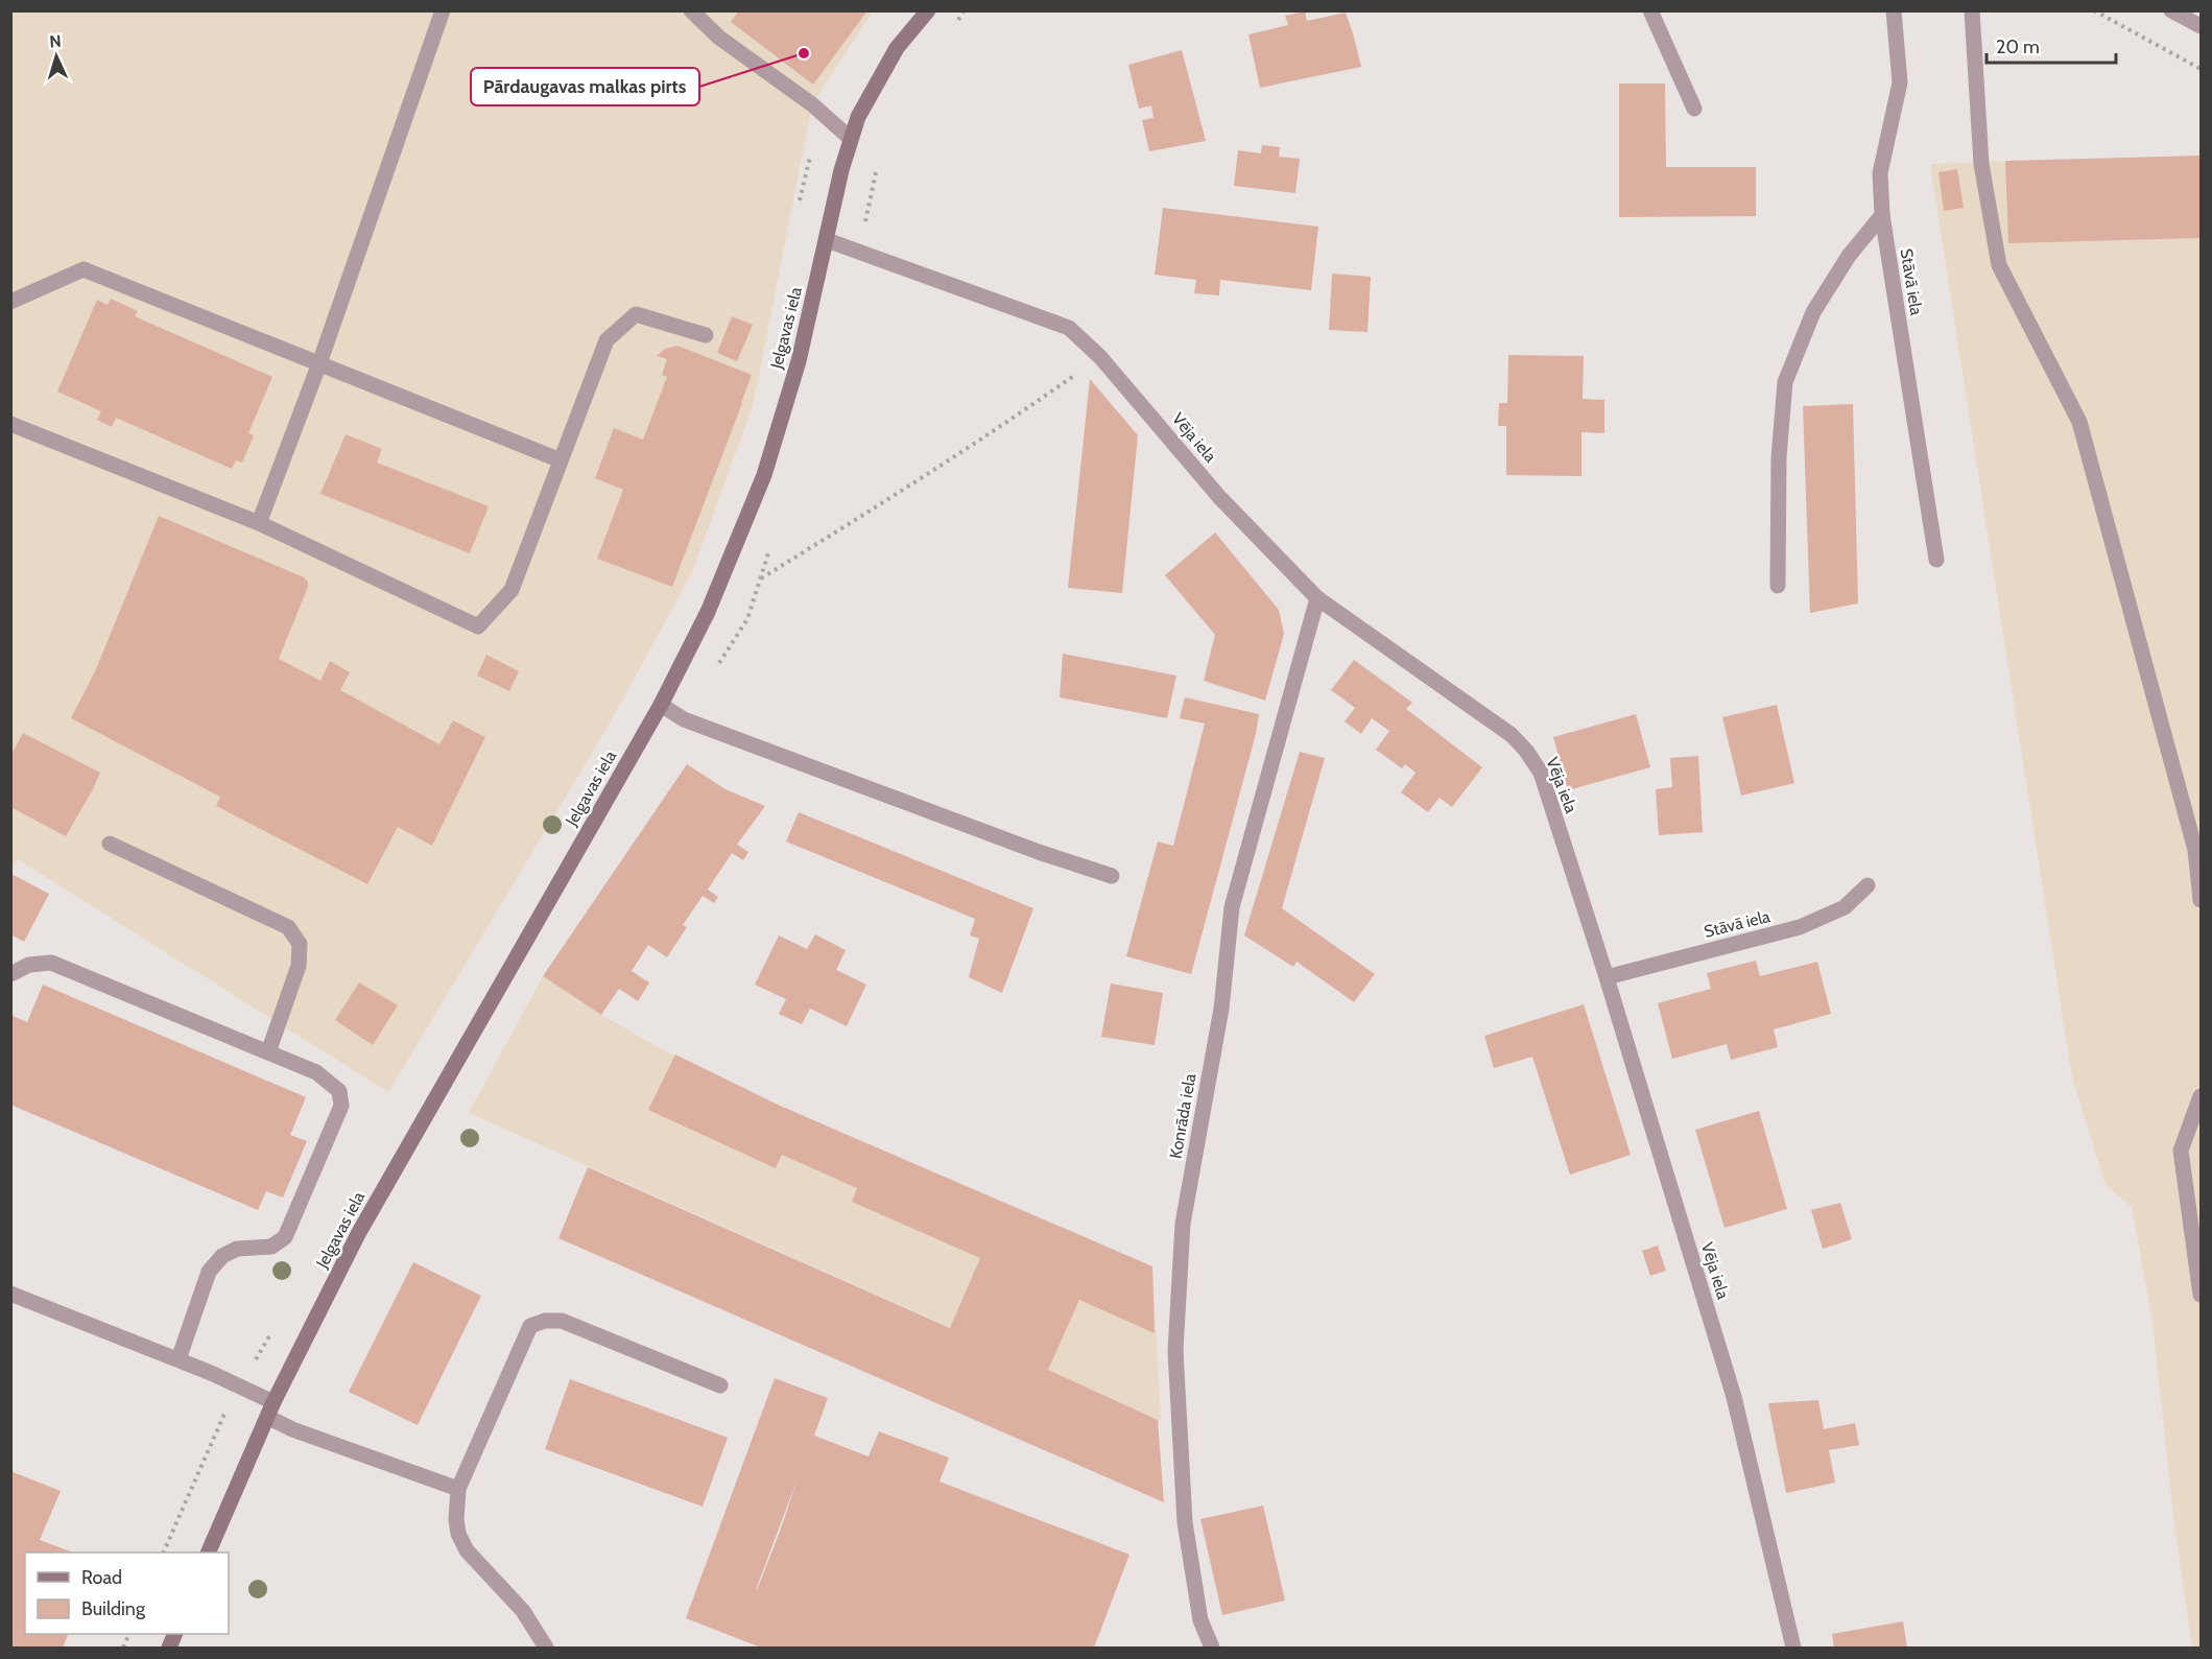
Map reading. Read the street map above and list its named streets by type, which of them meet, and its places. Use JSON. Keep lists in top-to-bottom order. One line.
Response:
{"streets":{"street":["Stāvā iela","Jelgavas iela","Vēja iela","Konrāda iela"]},"crossings":[["Stāvā iela","Vēja iela"],["Jelgavas iela","Vēja iela"],["Vēja iela","Konrāda iela"]],"places":["Pārdaugavas malkas pirts"],"legend":["Road","Building"],"scale_bar":"20 m","north":"top"}
